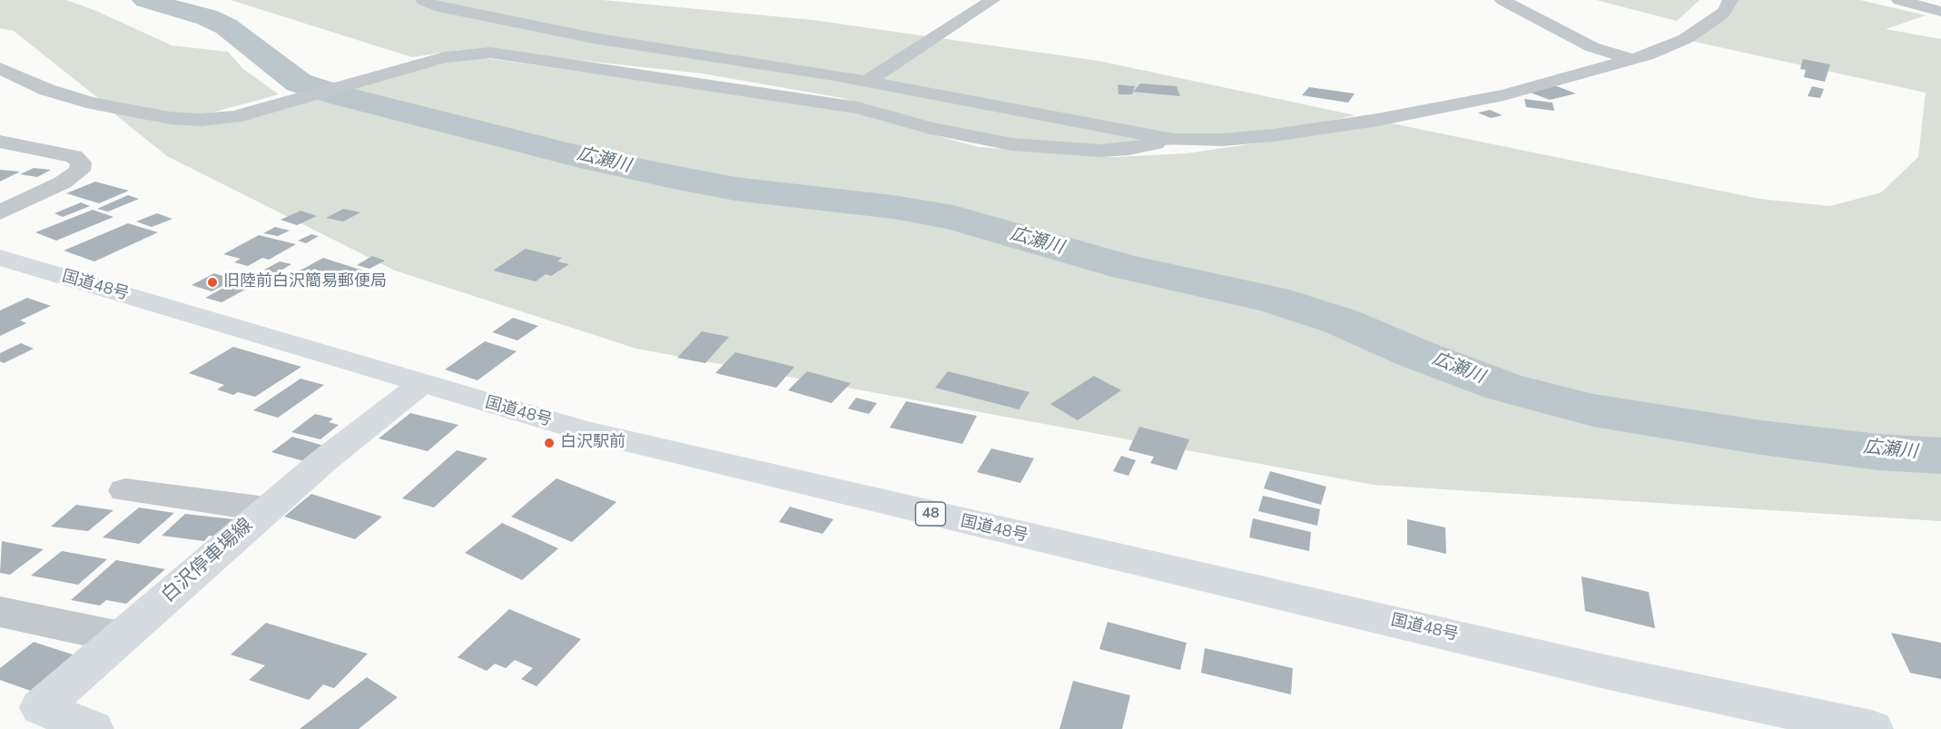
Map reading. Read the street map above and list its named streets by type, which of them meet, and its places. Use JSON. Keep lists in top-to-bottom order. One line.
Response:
{"streets":{"main road":["国道48号","48","白沢停車場線"]},"crossings":[["国道48号","白沢停車場線"]],"water":["広瀬川"],"places":["旧陸前白沢簡易郵便局","白沢駅前"]}
